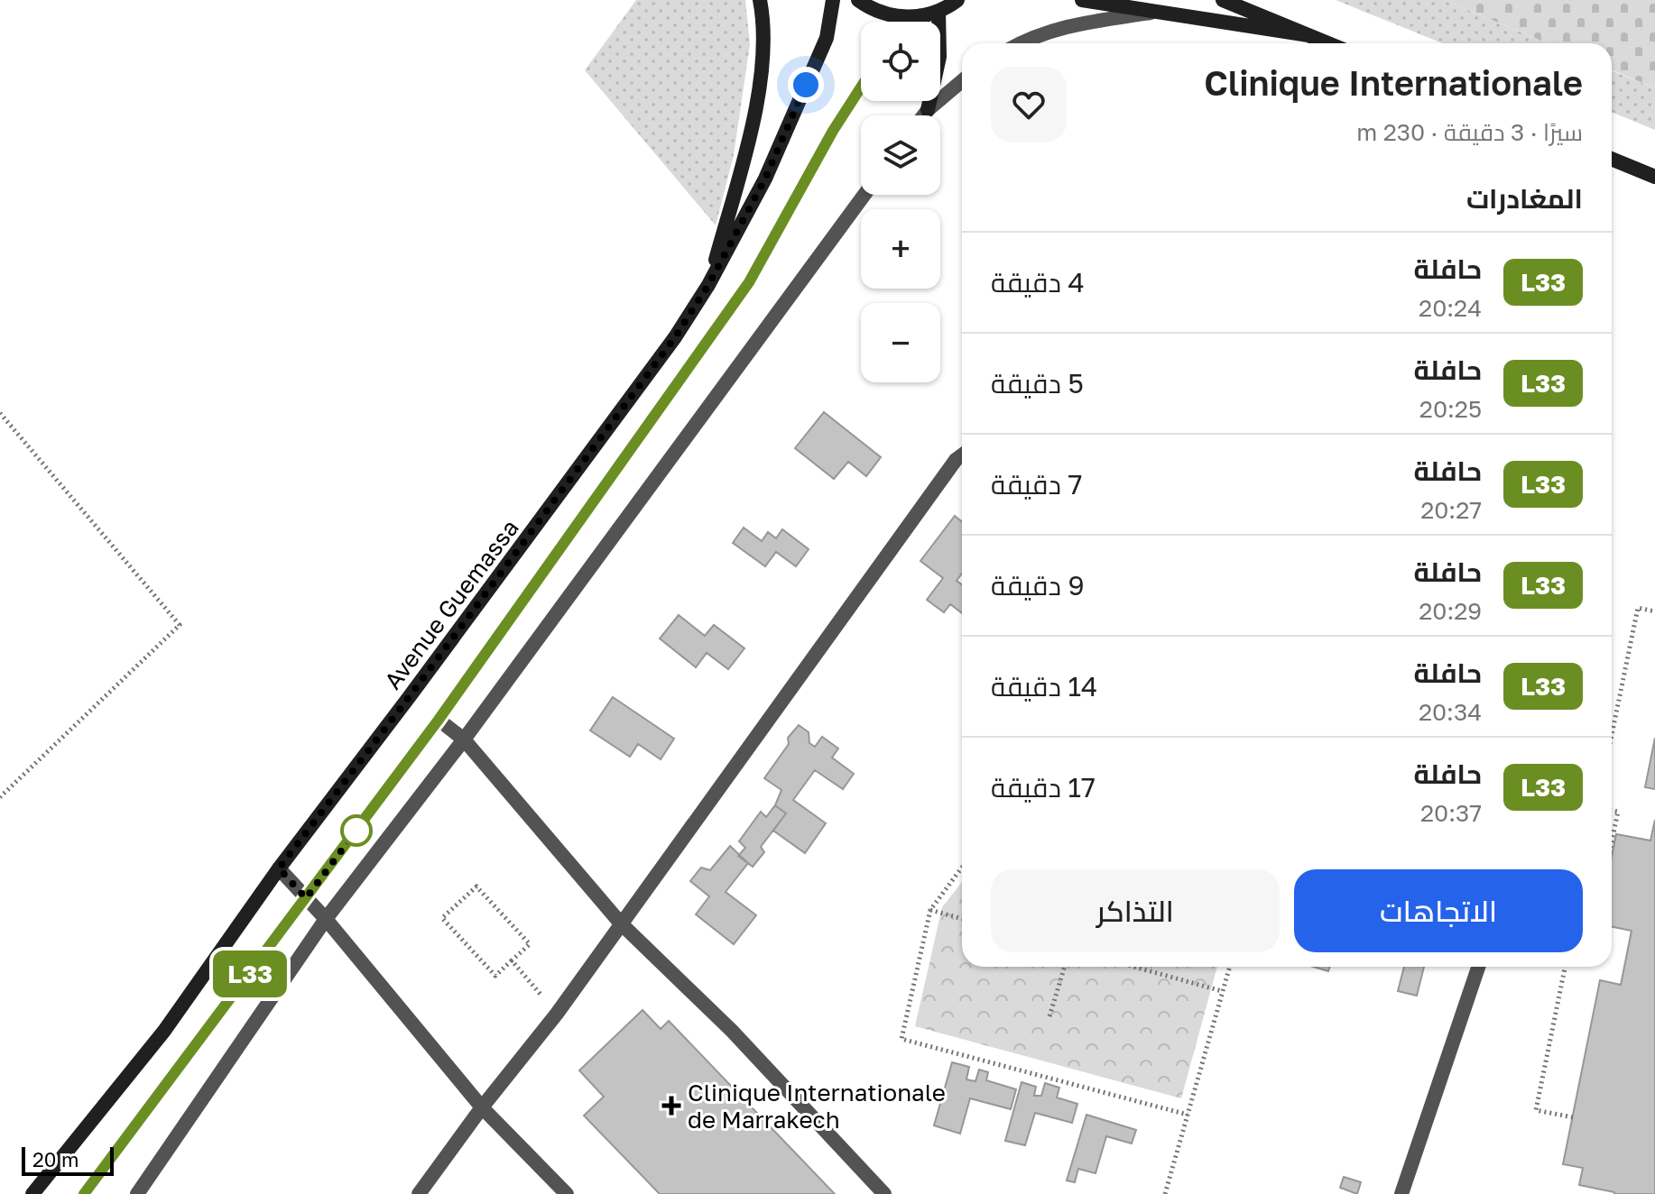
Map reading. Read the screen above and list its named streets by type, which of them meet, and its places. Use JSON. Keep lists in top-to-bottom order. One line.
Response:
{"streets":{"main road":["Avenue Guemassa"]},"places":{"health":["Clinique Internationale de Marrakech"]},"lines":["bus line L33"],"scale_bar":"20 m","page":{"on_map":"L33","map_buttons":["+","−"],"heading":[["Clinique Internationale","سيرًا · 3 دقيقة · 230 m"],"المغادرات"],"list":[{"mark":"L33","name":"حافلة","note":"20:24","value":"4 دقيقة"},{"mark":"L33","name":"حافلة","note":"20:25","value":"5 دقيقة"},{"mark":"L33","name":"حافلة","note":"20:27","value":"7 دقيقة"},{"mark":"L33","name":"حافلة","note":"20:29","value":"9 دقيقة"},{"mark":"L33","name":"حافلة","note":"20:34","value":"14 دقيقة"},{"mark":"L33","name":"حافلة","note":"20:37","value":"17 دقيقة"}],"buttons":["الاتجاهات","التذاكر"],"scale":"20 m"}}
